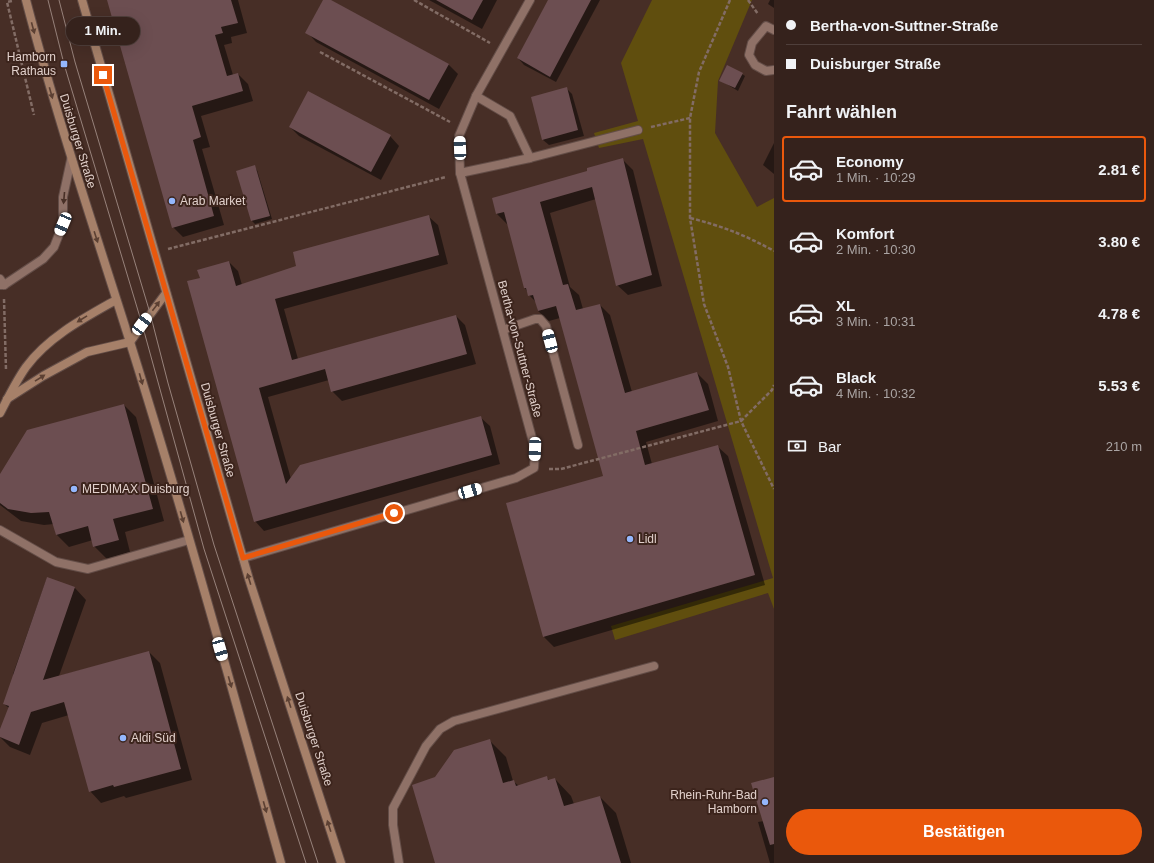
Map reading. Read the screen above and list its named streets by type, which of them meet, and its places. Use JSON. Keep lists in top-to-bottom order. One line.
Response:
{"streets":{"main road":["Duisburger Straße"],"street":["Bertha-von-Suttner-Straße"]},"places":{"transit":["Hamborn Rathaus"],"other":["Arab Market","MEDIMAX Duisburg","Lidl","Aldi Süd","Rhein-Ruhr-Bad Hamborn"]},"page":{"banner":["Bertha-von-Suttner-Straße","Duisburger Straße"],"bubble":"1 Min.","heading":"Fahrt wählen","list":[{"name":"Economy","note":"1 Min. · 10:29","value":"2.81 €"},{"name":"Komfort","note":"2 Min. · 10:30","value":"3.80 €"},{"name":"XL","note":"3 Min. · 10:31","value":"4.78 €"},{"name":"Black","note":"4 Min. · 10:32","value":"5.53 €"}],"pay":["Bar","210 m"],"buttons":"Bestätigen"}}
